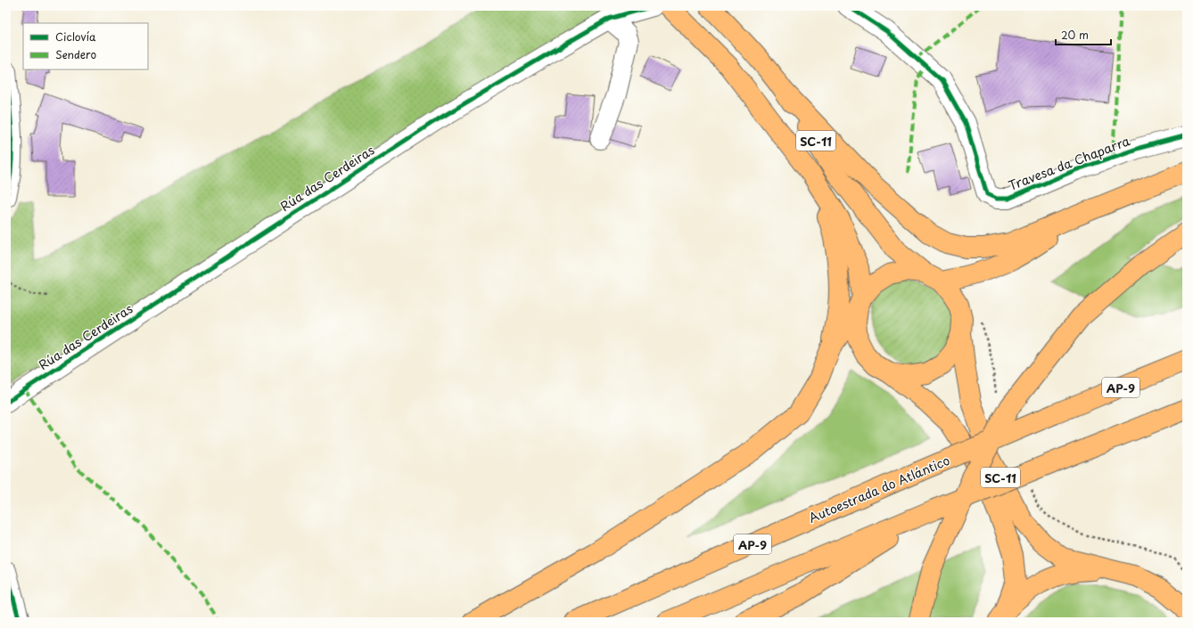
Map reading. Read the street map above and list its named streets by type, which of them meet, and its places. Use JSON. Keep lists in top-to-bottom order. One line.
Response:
{"streets":{"highway":["SC-11","AP-9","Autoestrada do Atlántico"],"street":["Travesa da Chaparra","Rúa das Cerdeiras"]},"legend":["Ciclovía","Sendero"],"scale_bar":"20 m"}
